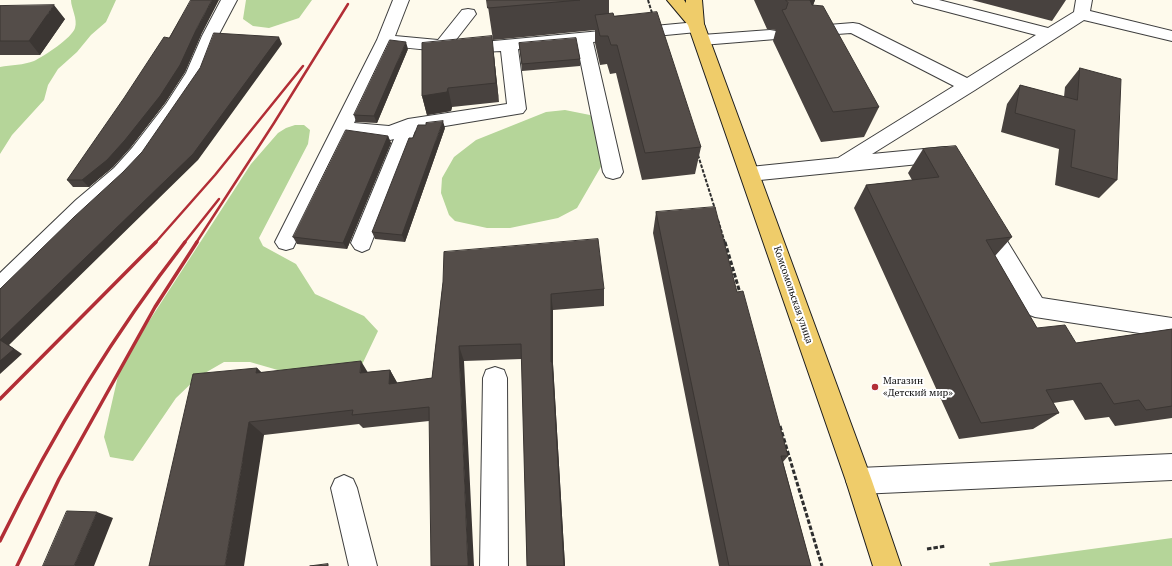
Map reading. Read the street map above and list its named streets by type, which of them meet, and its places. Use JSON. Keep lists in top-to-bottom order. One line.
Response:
{"streets":{"main road":["Комсомольская улица"]},"places":["Магазин «Детский мир»"]}
